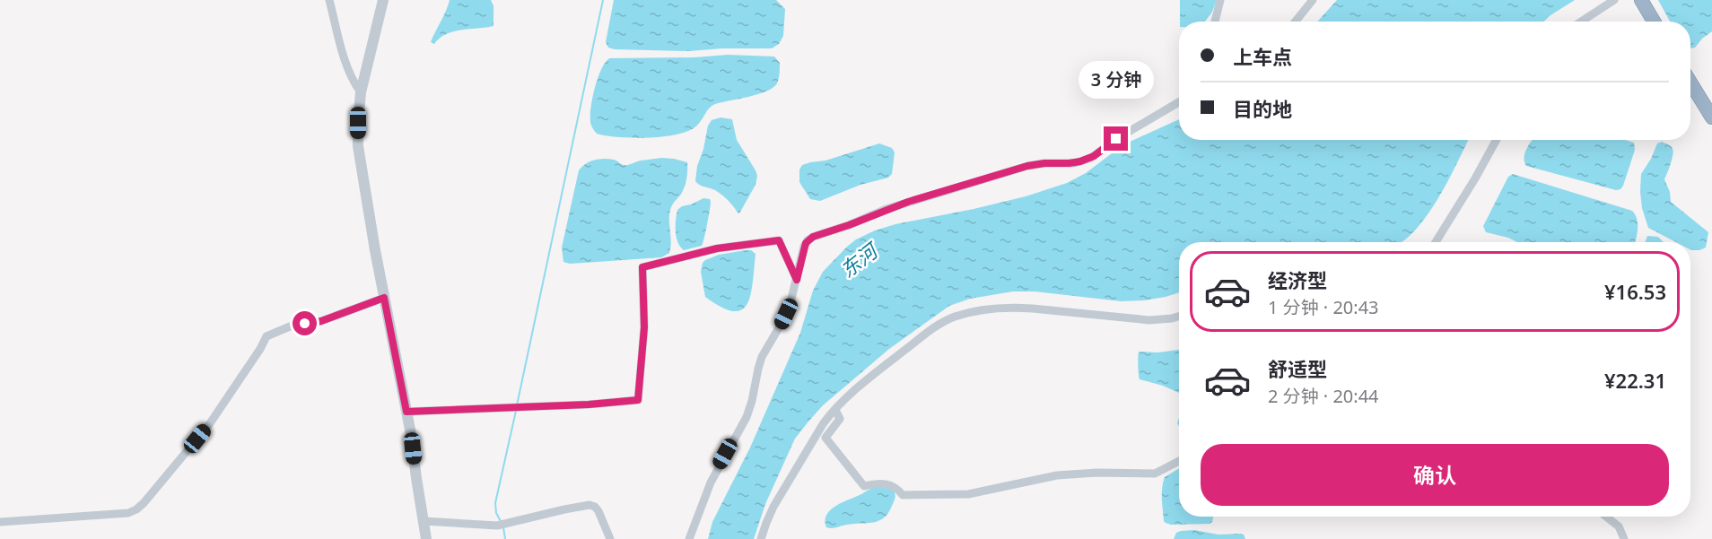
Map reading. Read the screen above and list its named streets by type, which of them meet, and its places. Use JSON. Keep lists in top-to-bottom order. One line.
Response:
{"water":["东河"],"page":{"banner":["上车点","目的地"],"bubble":"3 分钟","list":[{"name":"经济型","note":"1 分钟 · 20:43","value":"¥16.53"},{"name":"舒适型","note":"2 分钟 · 20:44","value":"¥22.31"}],"buttons":"确认"}}
